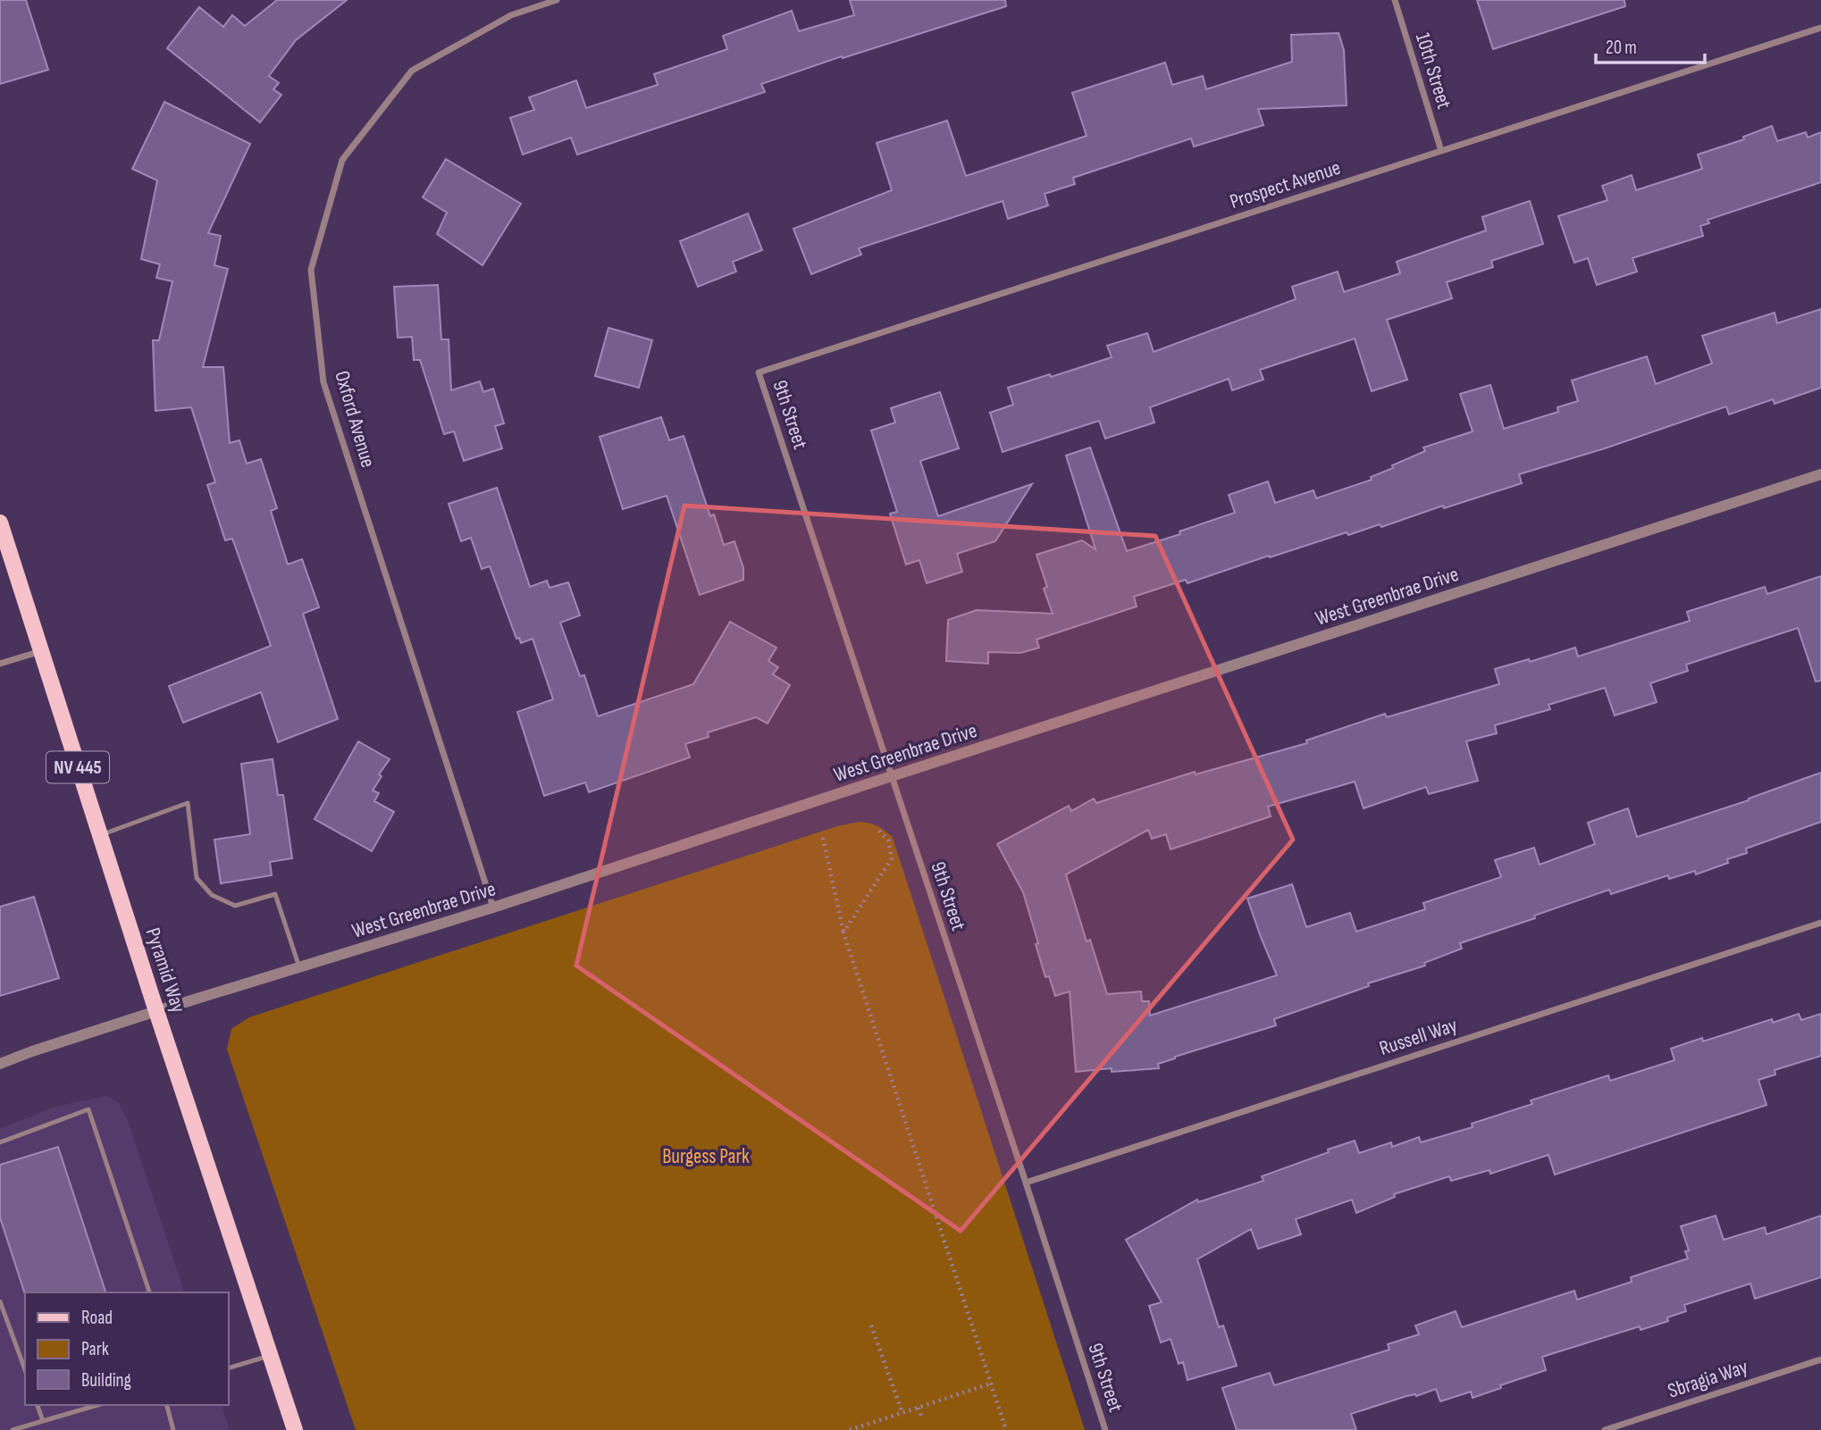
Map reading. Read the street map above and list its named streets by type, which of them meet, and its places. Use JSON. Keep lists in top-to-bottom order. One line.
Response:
{"streets":{"main road":["NV 445","Pyramid Way"],"street":["10th Street","Prospect Avenue","9th Street","Oxford Avenue","West Greenbrae Drive","Russell Way","Sbragia Way"]},"crossings":[["10th Street","Prospect Avenue"],["Prospect Avenue","9th Street"],["9th Street","West Greenbrae Drive"],["9th Street","Russell Way"],["Oxford Avenue","West Greenbrae Drive"],["West Greenbrae Drive","Pyramid Way"]],"parks":["Burgess Park"],"legend":["Road","Park","Building"],"scale_bar":"20 m"}
